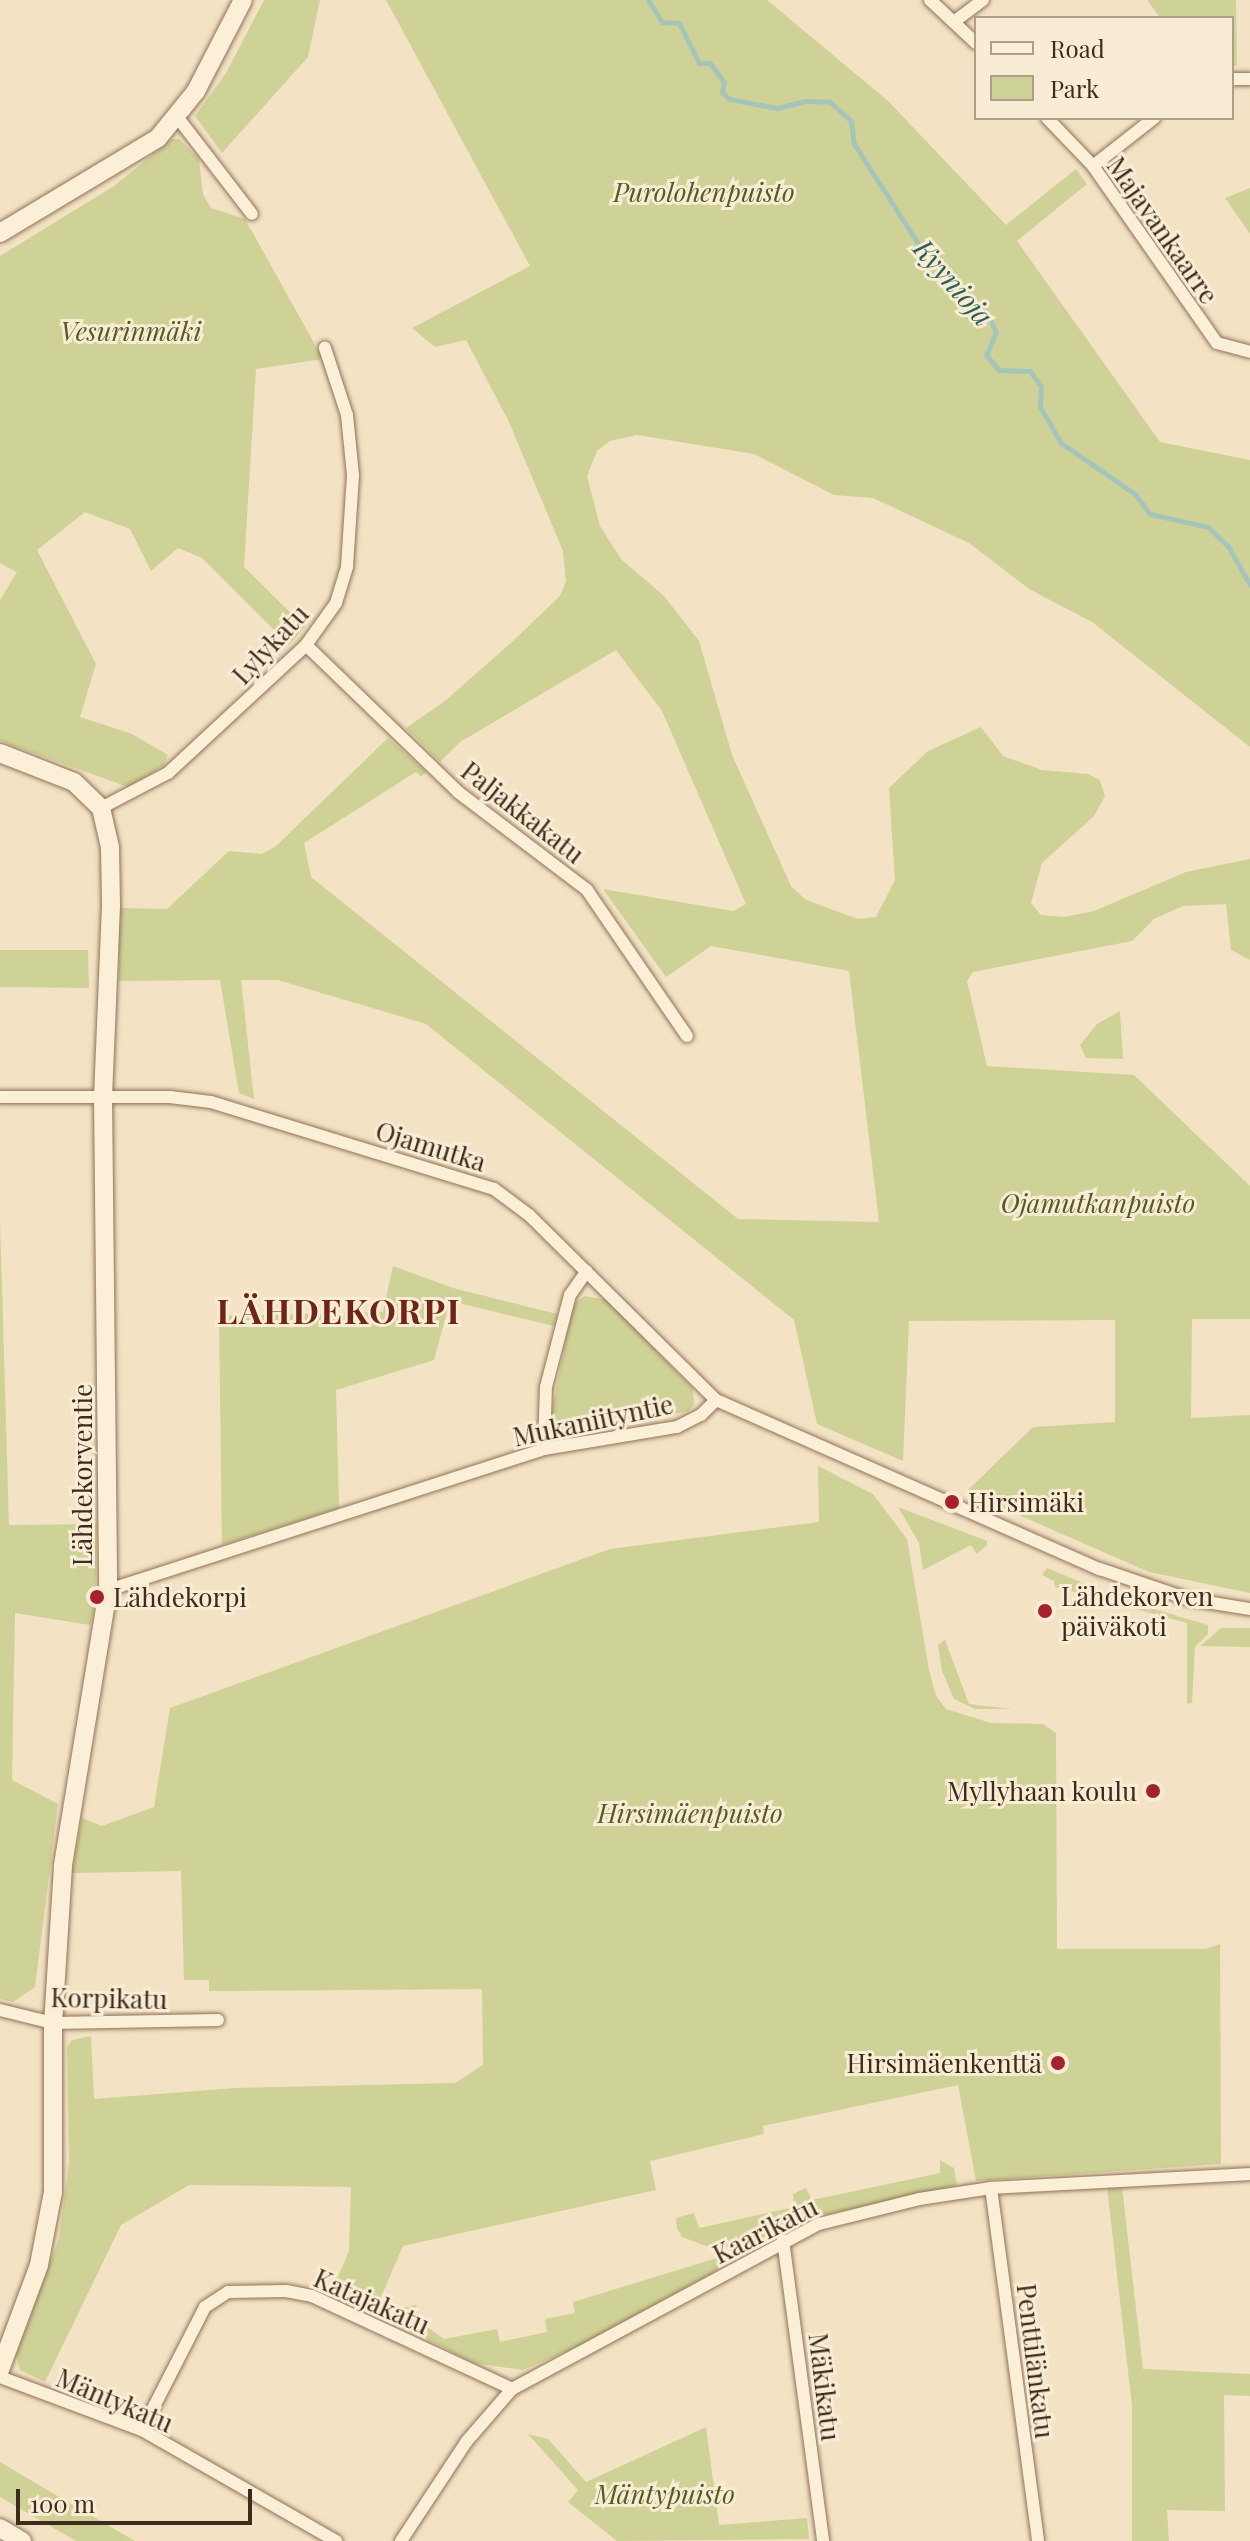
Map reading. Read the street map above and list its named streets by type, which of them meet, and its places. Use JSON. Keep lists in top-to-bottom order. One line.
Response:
{"streets":{"street":["Majavankaarre","Lylykatu","Paljakkakatu","Ojamutka","Mukaniityntie","Lähdekorventie","Korpikatu","Kaarikatu","Katajakatu","Penttilänkatu","Mäkikatu","Mäntykatu"]},"crossings":[["Lylykatu","Paljakkakatu"],["Lylykatu","Lähdekorventie"],["Ojamutka","Mukaniityntie"],["Ojamutka","Lähdekorventie"],["Mukaniityntie","Lähdekorventie"],["Lähdekorventie","Korpikatu"],["Kaarikatu","Katajakatu"],["Kaarikatu","Penttilänkatu"],["Kaarikatu","Mäkikatu"],["Katajakatu","Mäntykatu"]],"districts":["LÄHDEKORPI"],"water":["Kyynioja"],"parks":["Purolohenpuisto","Vesurinmäki","Ojamutkanpuisto","Hirsimäenpuisto","Mäntypuisto"],"places":["Hirsimäki","Lähdekorpi","Lähdekorven päiväkoti","Myllyhaan koulu","Hirsimäenkenttä"],"legend":["Road","Park"],"scale_bar":"100 m"}
